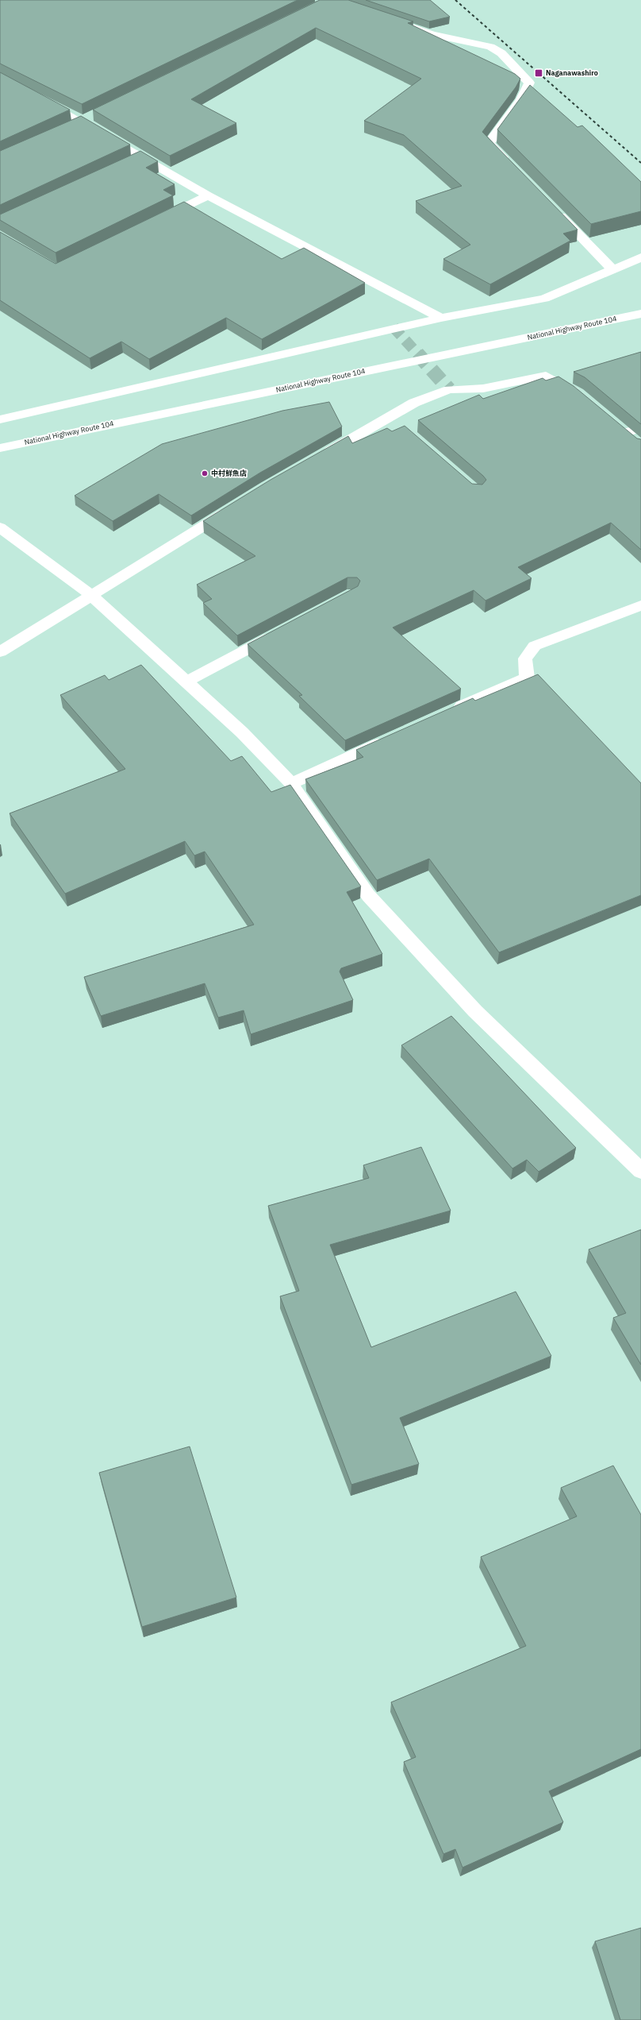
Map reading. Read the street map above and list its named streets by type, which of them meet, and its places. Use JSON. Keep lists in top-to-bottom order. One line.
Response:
{"streets":{"main road":["National Highway Route 104"]},"places":{"transit":["Naganawashiro"],"other":["中村鮮魚店"]}}
